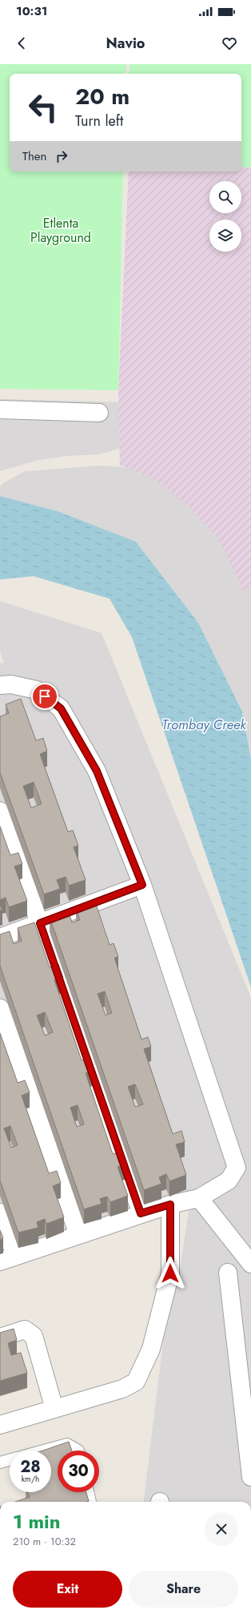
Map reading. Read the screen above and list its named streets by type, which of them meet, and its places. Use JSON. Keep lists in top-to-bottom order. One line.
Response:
{"water":["Trombay Creek"],"parks":["Etlenta Playground"],"page":{"status":"10:31","header":"Navio","turn":["20 m","Turn left"],"then":"Then","speed":"28 km/h","limit":"30","heading":["1 min","210 m · 10:32"],"buttons":["Exit","Share"]}}
